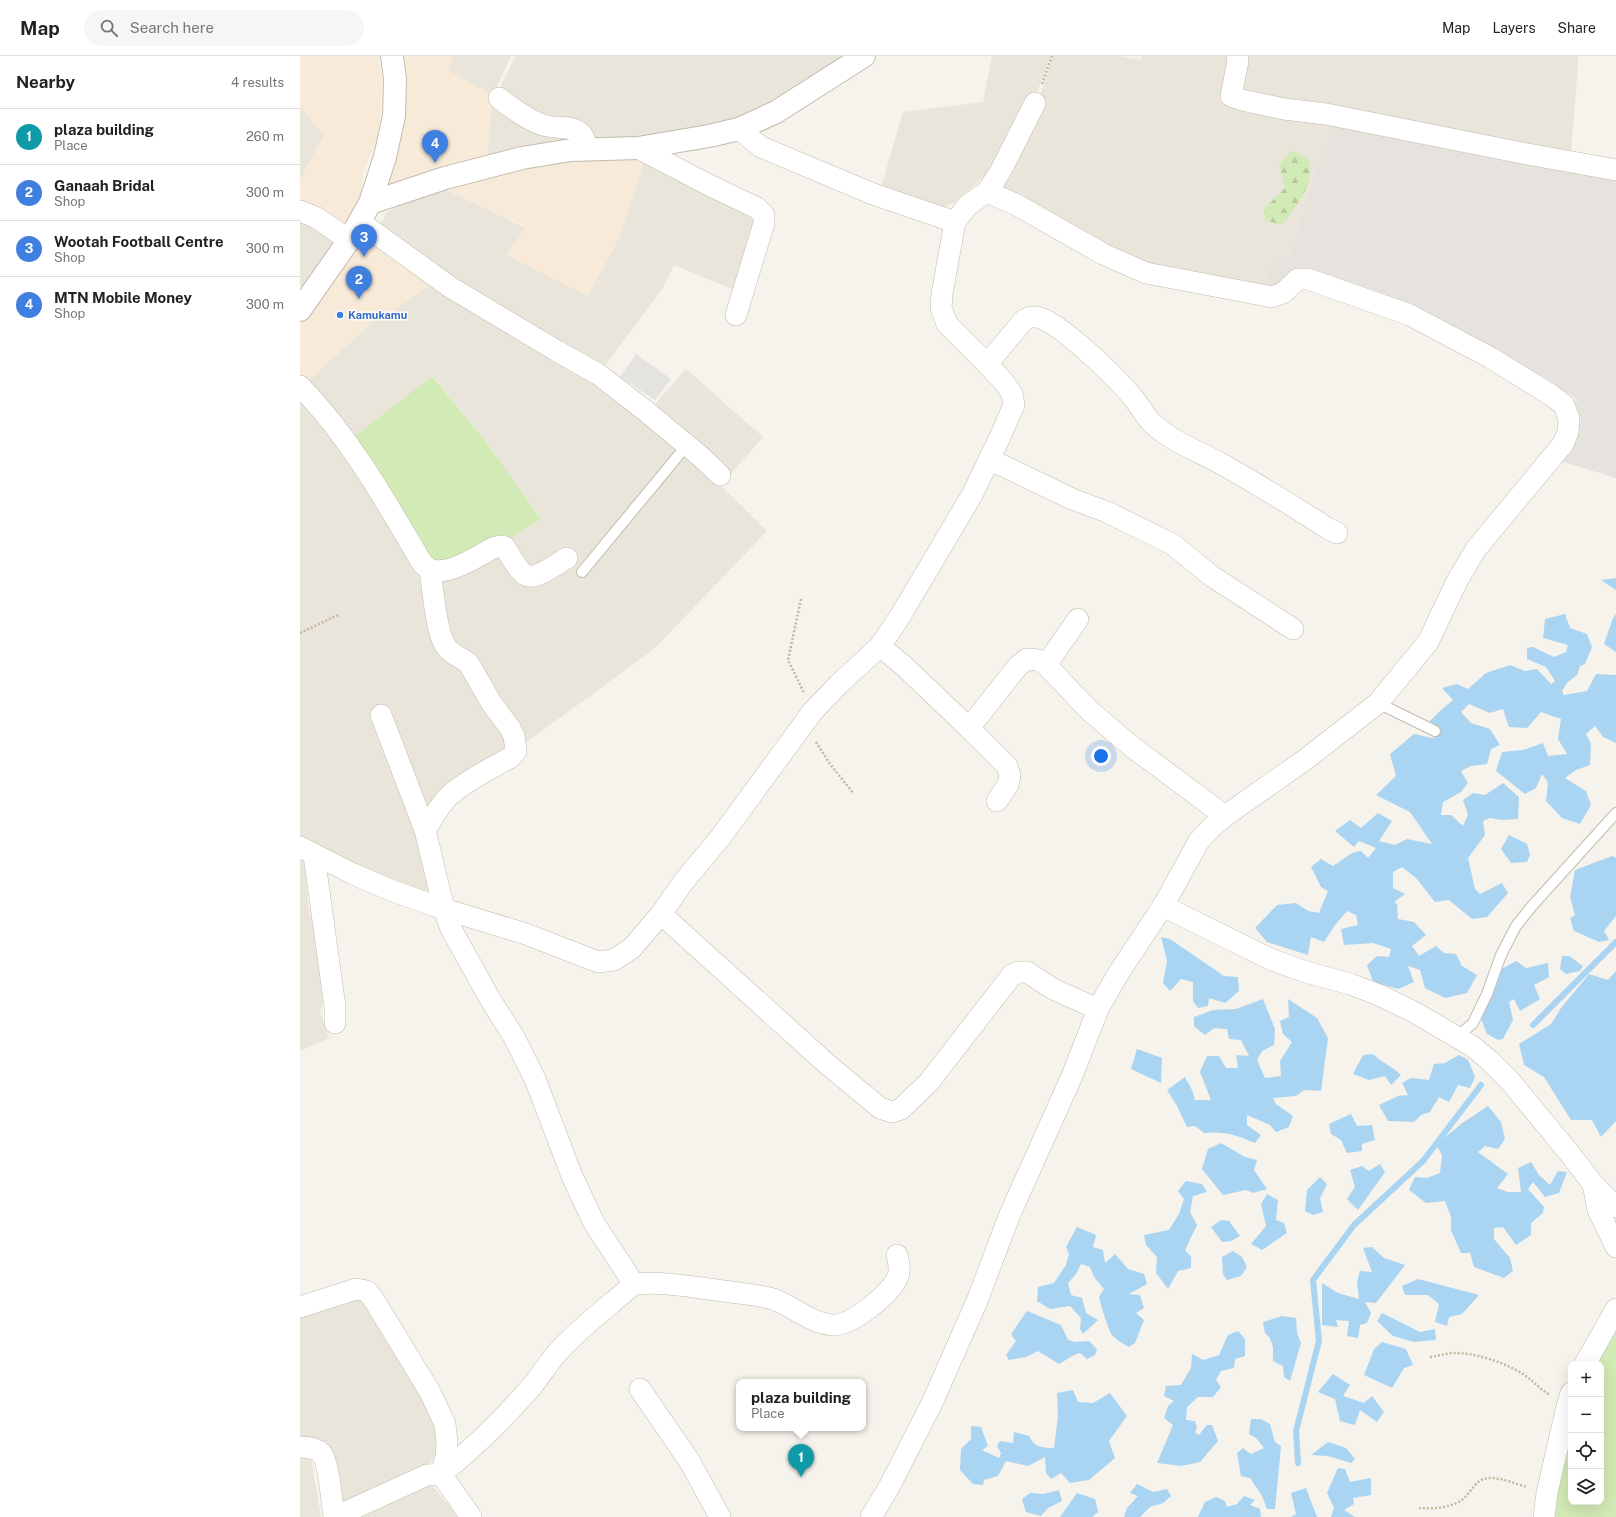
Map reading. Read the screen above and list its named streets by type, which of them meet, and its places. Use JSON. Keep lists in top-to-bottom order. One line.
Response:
{"places":["Kamukamu"],"page":{"header":"Map","search":"Search here","nav":["Map","Layers","Share"],"heading":["Nearby","4 results"],"list":[{"mark":"1","name":"plaza building","note":"Place","value":"260 m"},{"mark":"2","name":"Ganaah Bridal","note":"Shop","value":"300 m"},{"mark":"3","name":"Wootah Football Centre","note":"Shop","value":"300 m"},{"mark":"4","name":"MTN Mobile Money","note":"Shop","value":"300 m"}],"pins":["4","3","2","1"],"map_buttons":["+","−"],"popup":["plaza building","Place"]}}
